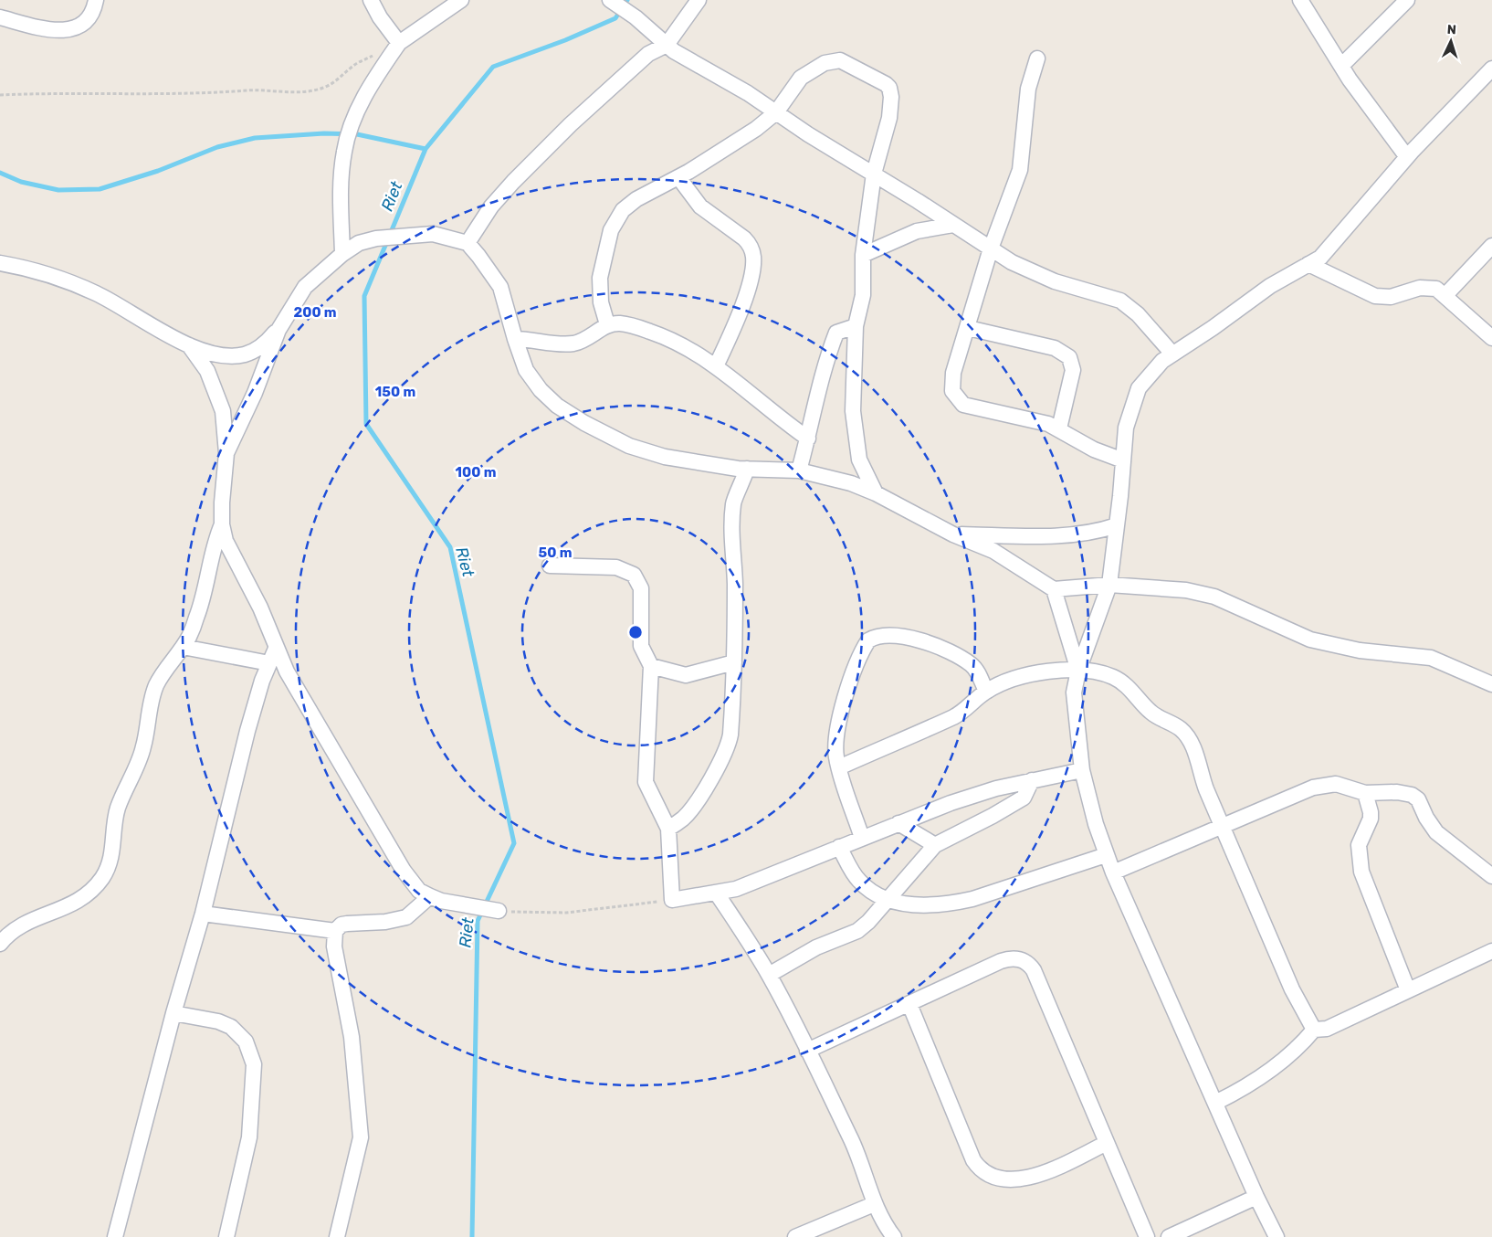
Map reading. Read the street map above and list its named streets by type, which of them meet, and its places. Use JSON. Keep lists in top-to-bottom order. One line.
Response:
{"water":["Riet"],"north":"top","rings":["200 m","150 m","100 m","50 m"]}
